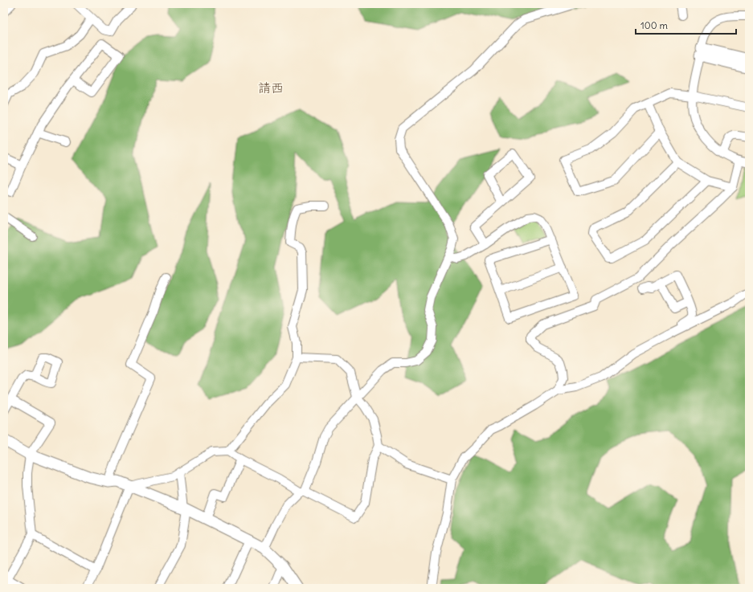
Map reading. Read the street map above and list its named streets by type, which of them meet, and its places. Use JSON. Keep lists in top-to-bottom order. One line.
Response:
{"districts":["請西"],"scale_bar":"100 m"}
